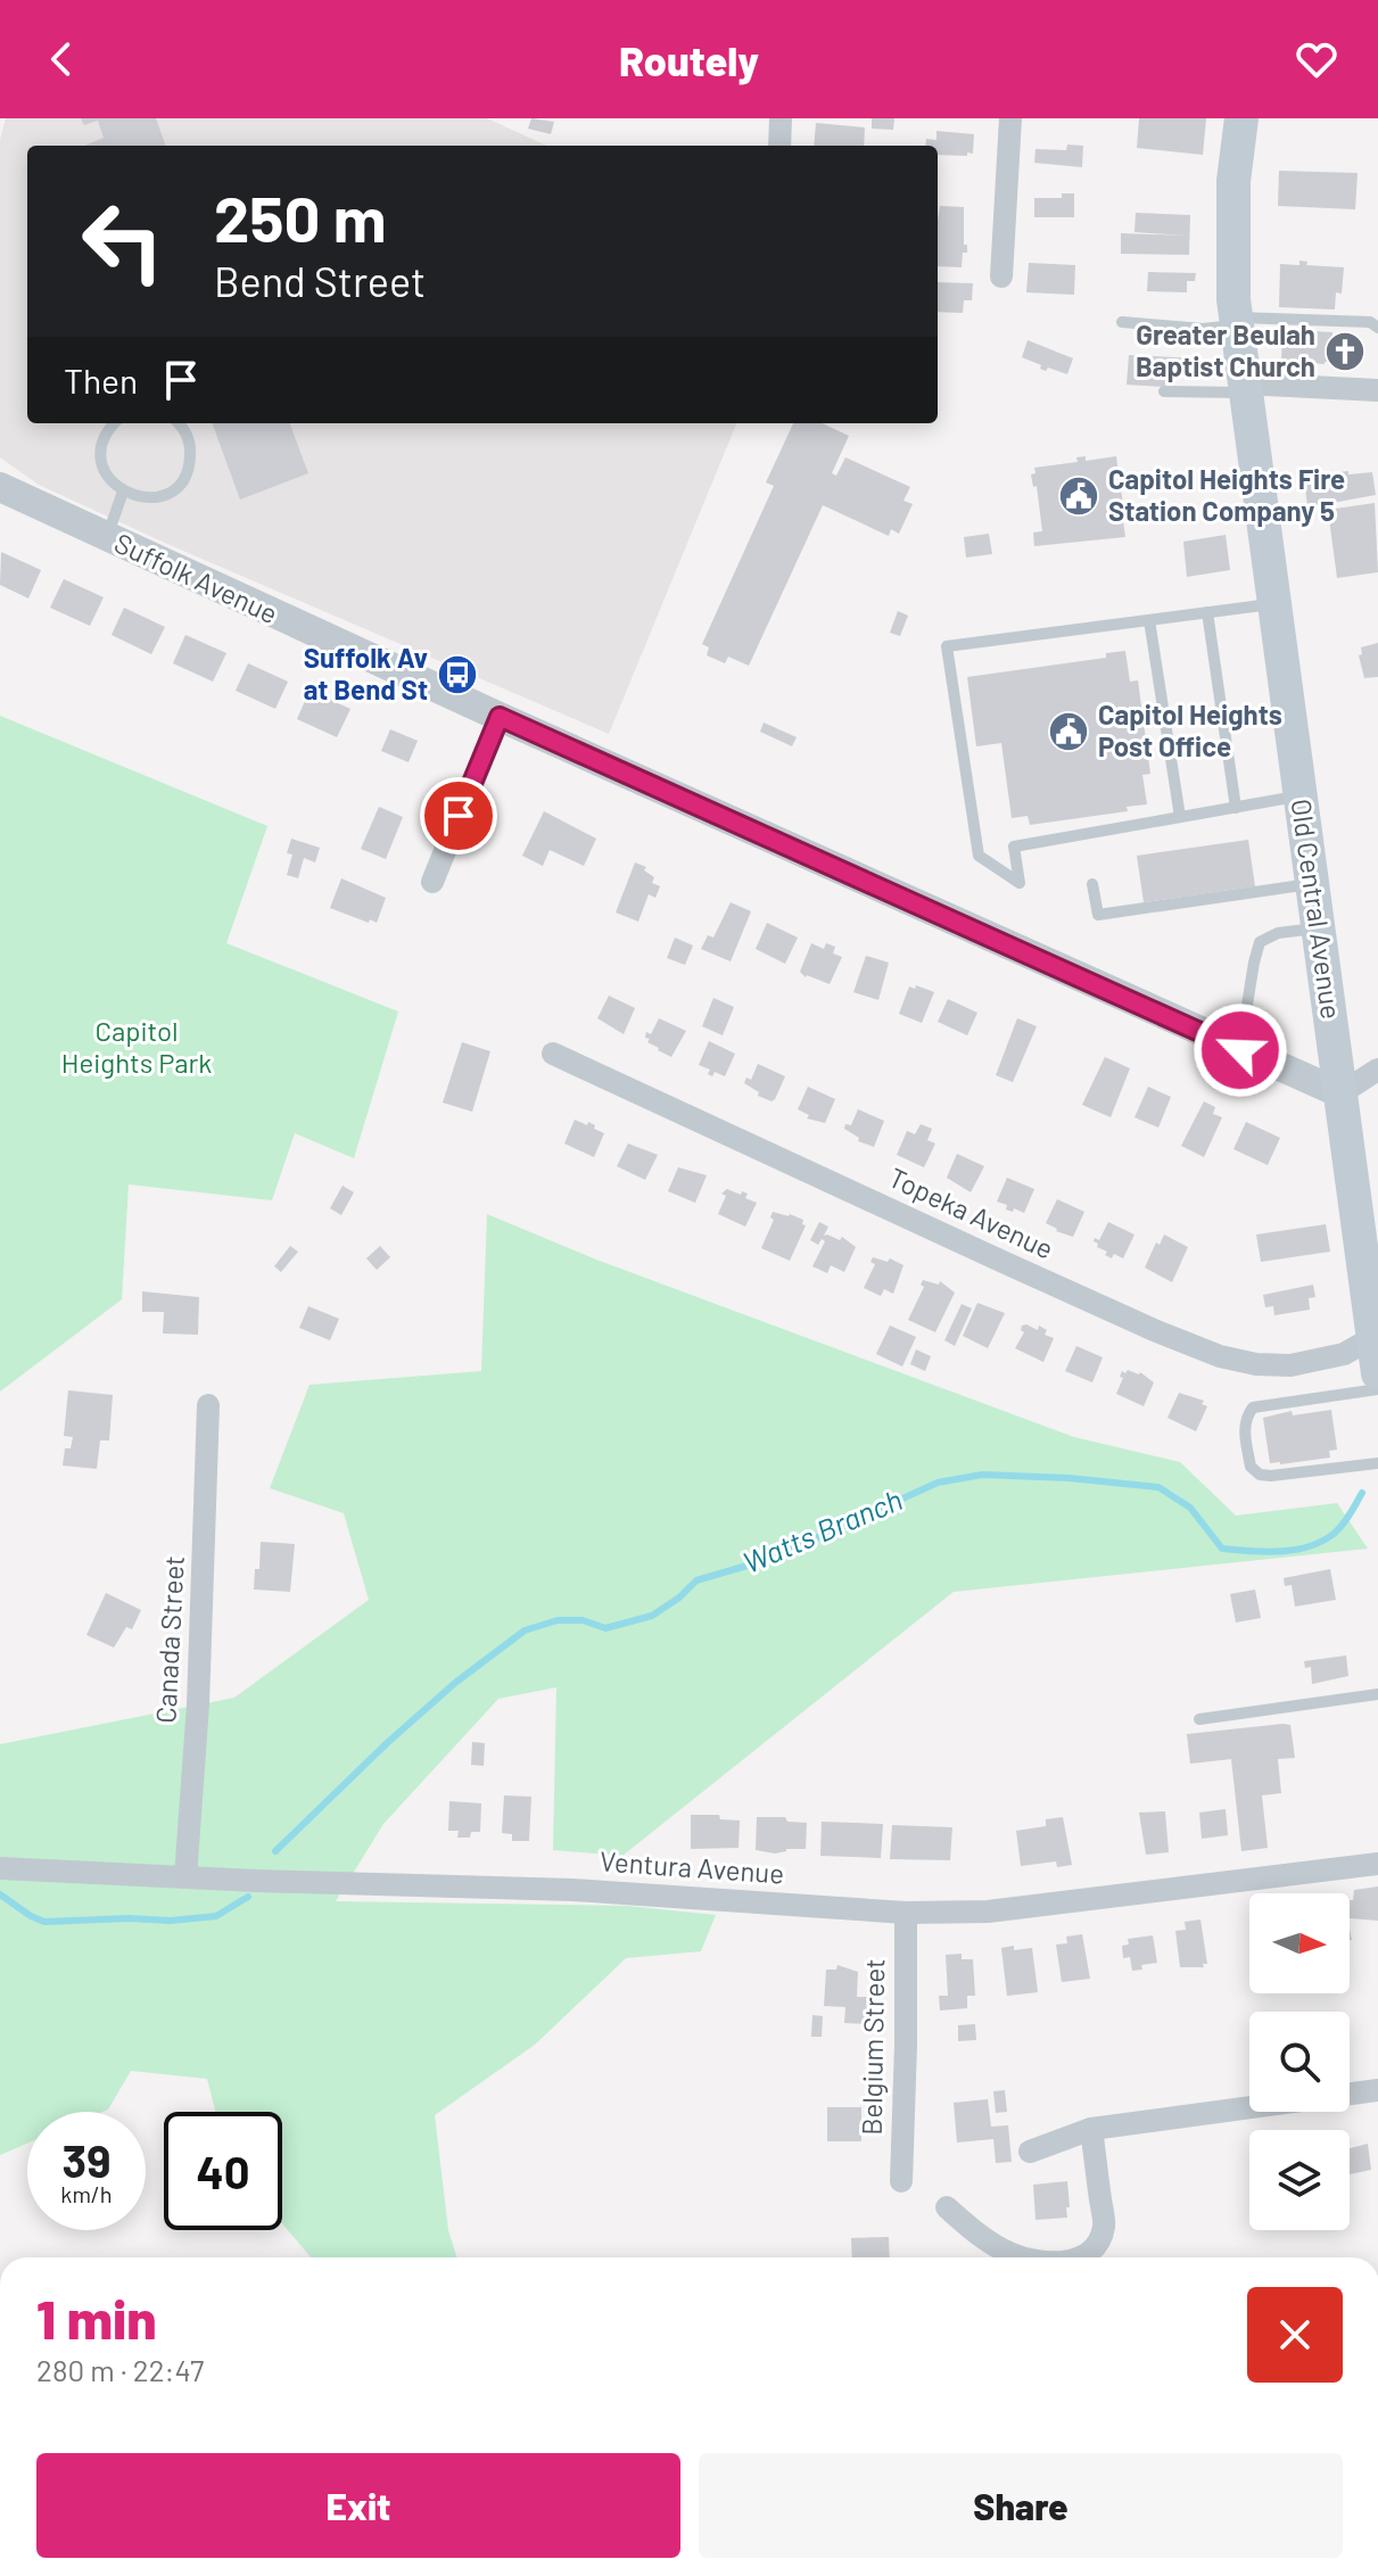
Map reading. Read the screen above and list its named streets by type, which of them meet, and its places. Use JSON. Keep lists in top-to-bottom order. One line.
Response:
{"streets":{"main road":["Old Central Avenue"],"street":["Suffolk Avenue","Topeka Avenue","Canada Street","Ventura Avenue","Belgium Street"]},"crossings":[["Suffolk Avenue","Old Central Avenue"],["Old Central Avenue","Topeka Avenue"],["Canada Street","Ventura Avenue"],["Ventura Avenue","Belgium Street"]],"water":["Watts Branch"],"parks":["Capitol Heights Park"],"places":{"church":["Greater Beulah Baptist Church"],"public building":["Capitol Heights Fire Station Company 5","Capitol Heights Post Office"],"bus stop":["Suffolk Av at Bend St"]},"north":"right","page":{"header":"Routely","turn":["250 m","Bend Street"],"then":"Then","speed":"39 km/h","limit":"40","heading":["1 min","280 m · 22:47"],"buttons":["Exit","Share"]}}
